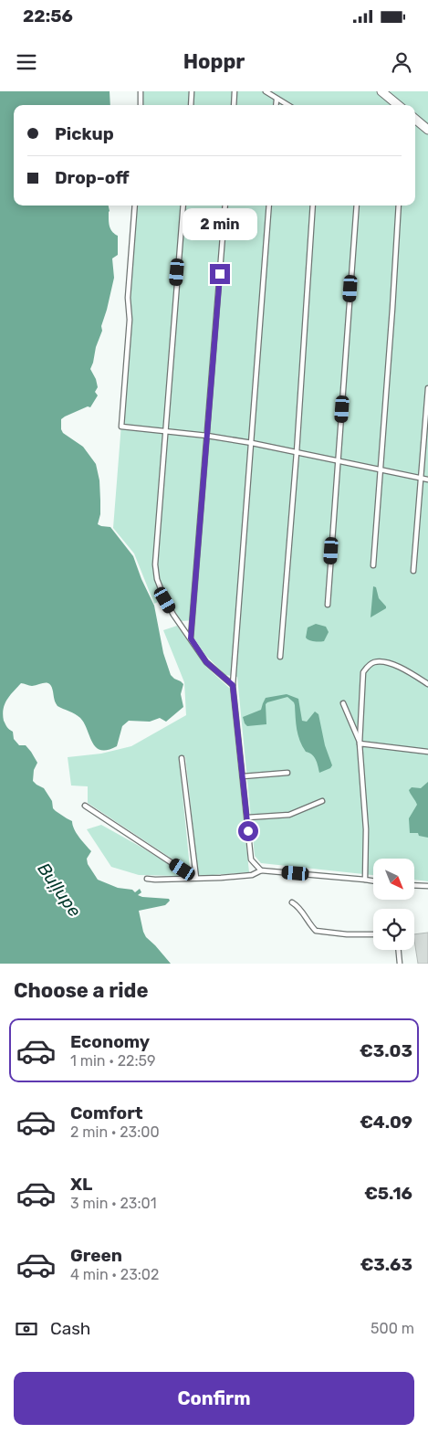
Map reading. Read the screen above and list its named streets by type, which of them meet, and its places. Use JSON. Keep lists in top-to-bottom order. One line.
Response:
{"water":["Buļļupe"],"north":"bottom right","page":{"status":"22:56","header":"Hoppr","banner":["Pickup","Drop-off"],"bubble":"2 min","heading":"Choose a ride","list":[{"name":"Economy","note":"1 min · 22:59","value":"€3.03"},{"name":"Comfort","note":"2 min · 23:00","value":"€4.09"},{"name":"XL","note":"3 min · 23:01","value":"€5.16"},{"name":"Green","note":"4 min · 23:02","value":"€3.63"}],"pay":["Cash","500 m"],"buttons":"Confirm"}}
